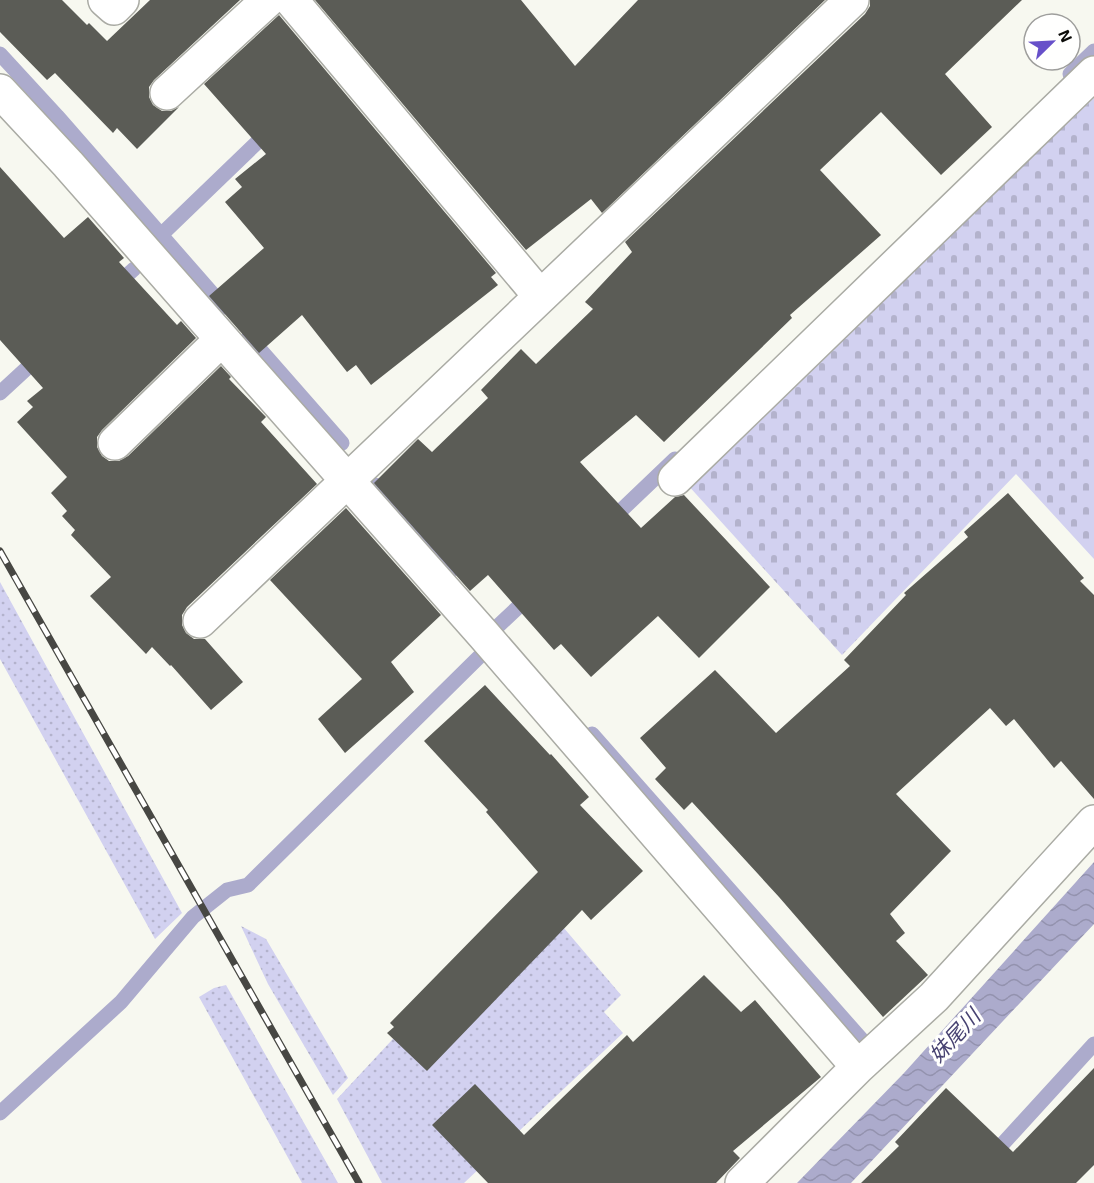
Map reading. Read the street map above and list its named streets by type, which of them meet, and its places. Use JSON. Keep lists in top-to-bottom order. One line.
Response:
{"water":["妹尾川"],"north":"top right"}
